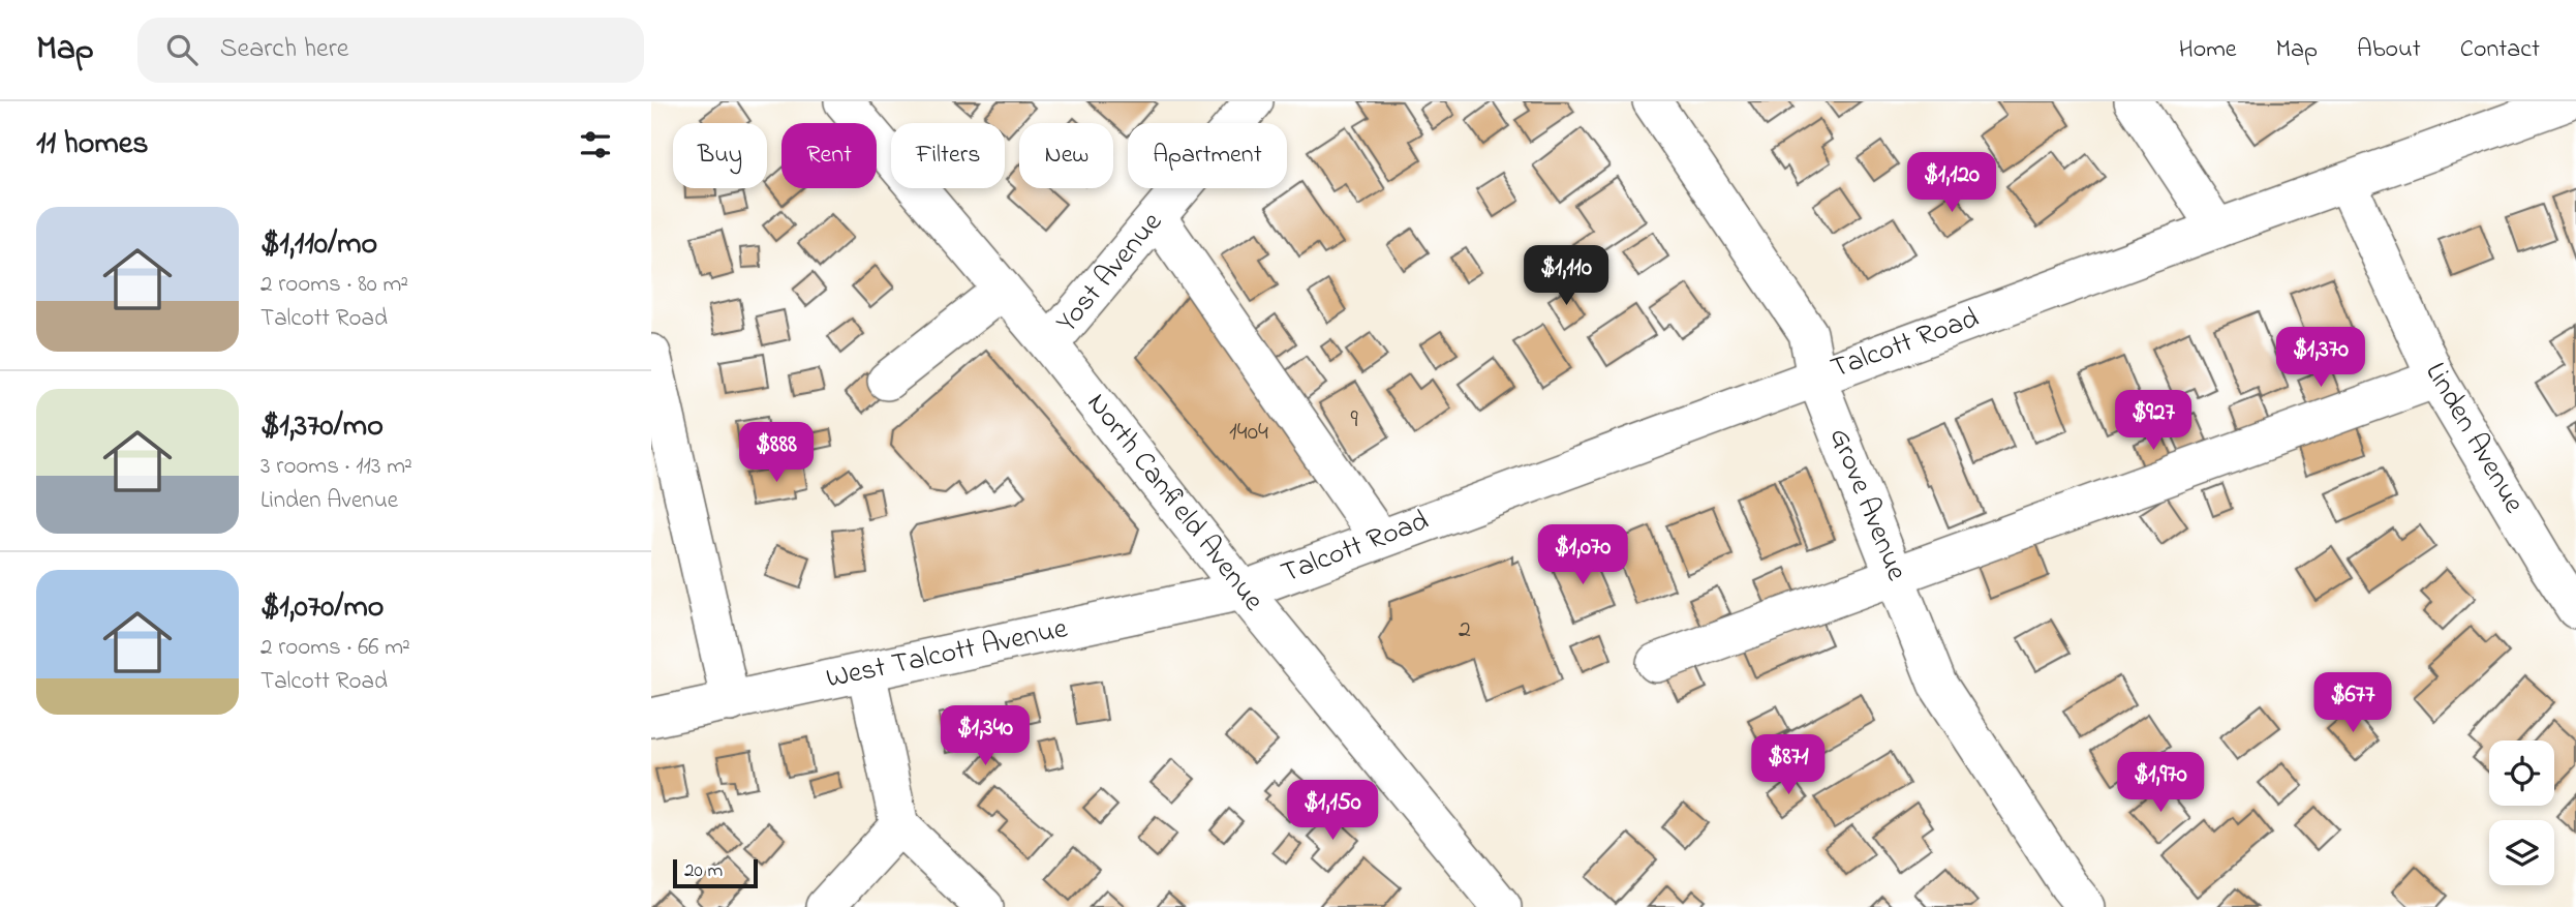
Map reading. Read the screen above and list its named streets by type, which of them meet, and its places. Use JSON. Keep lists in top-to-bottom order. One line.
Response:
{"streets":{"street":["Yost Avenue","Talcott Road","Linden Avenue","North Canfield Avenue","Grove Avenue","West Talcott Avenue"]},"crossings":[["Yost Avenue","North Canfield Avenue"],["Talcott Road","Linden Avenue"],["Talcott Road","North Canfield Avenue"],["Talcott Road","Grove Avenue"],["Talcott Road","West Talcott Avenue"],["North Canfield Avenue","West Talcott Avenue"]],"house_numbers":["9","1404","2"],"scale_bar":"20 m","page":{"header":"Map","search":"Search here","nav":["Home","Map","About","Contact"],"heading":"11 homes","chip":["Buy","Rent","Filters","New","Apartment"],"price":["$1,120","$1,110","$1,370","$927","$888","$1,070","$677","$1,340","$871","$1,970","$1,150"],"list":[{"name":"$1,110/mo","note":"2 rooms · 80 m² · Talcott Road"},{"name":"$1,370/mo","note":"3 rooms · 113 m² · Linden Avenue"},{"name":"$1,070/mo","note":"2 rooms · 66 m² · Talcott Road"}],"scale":"20 m"}}
